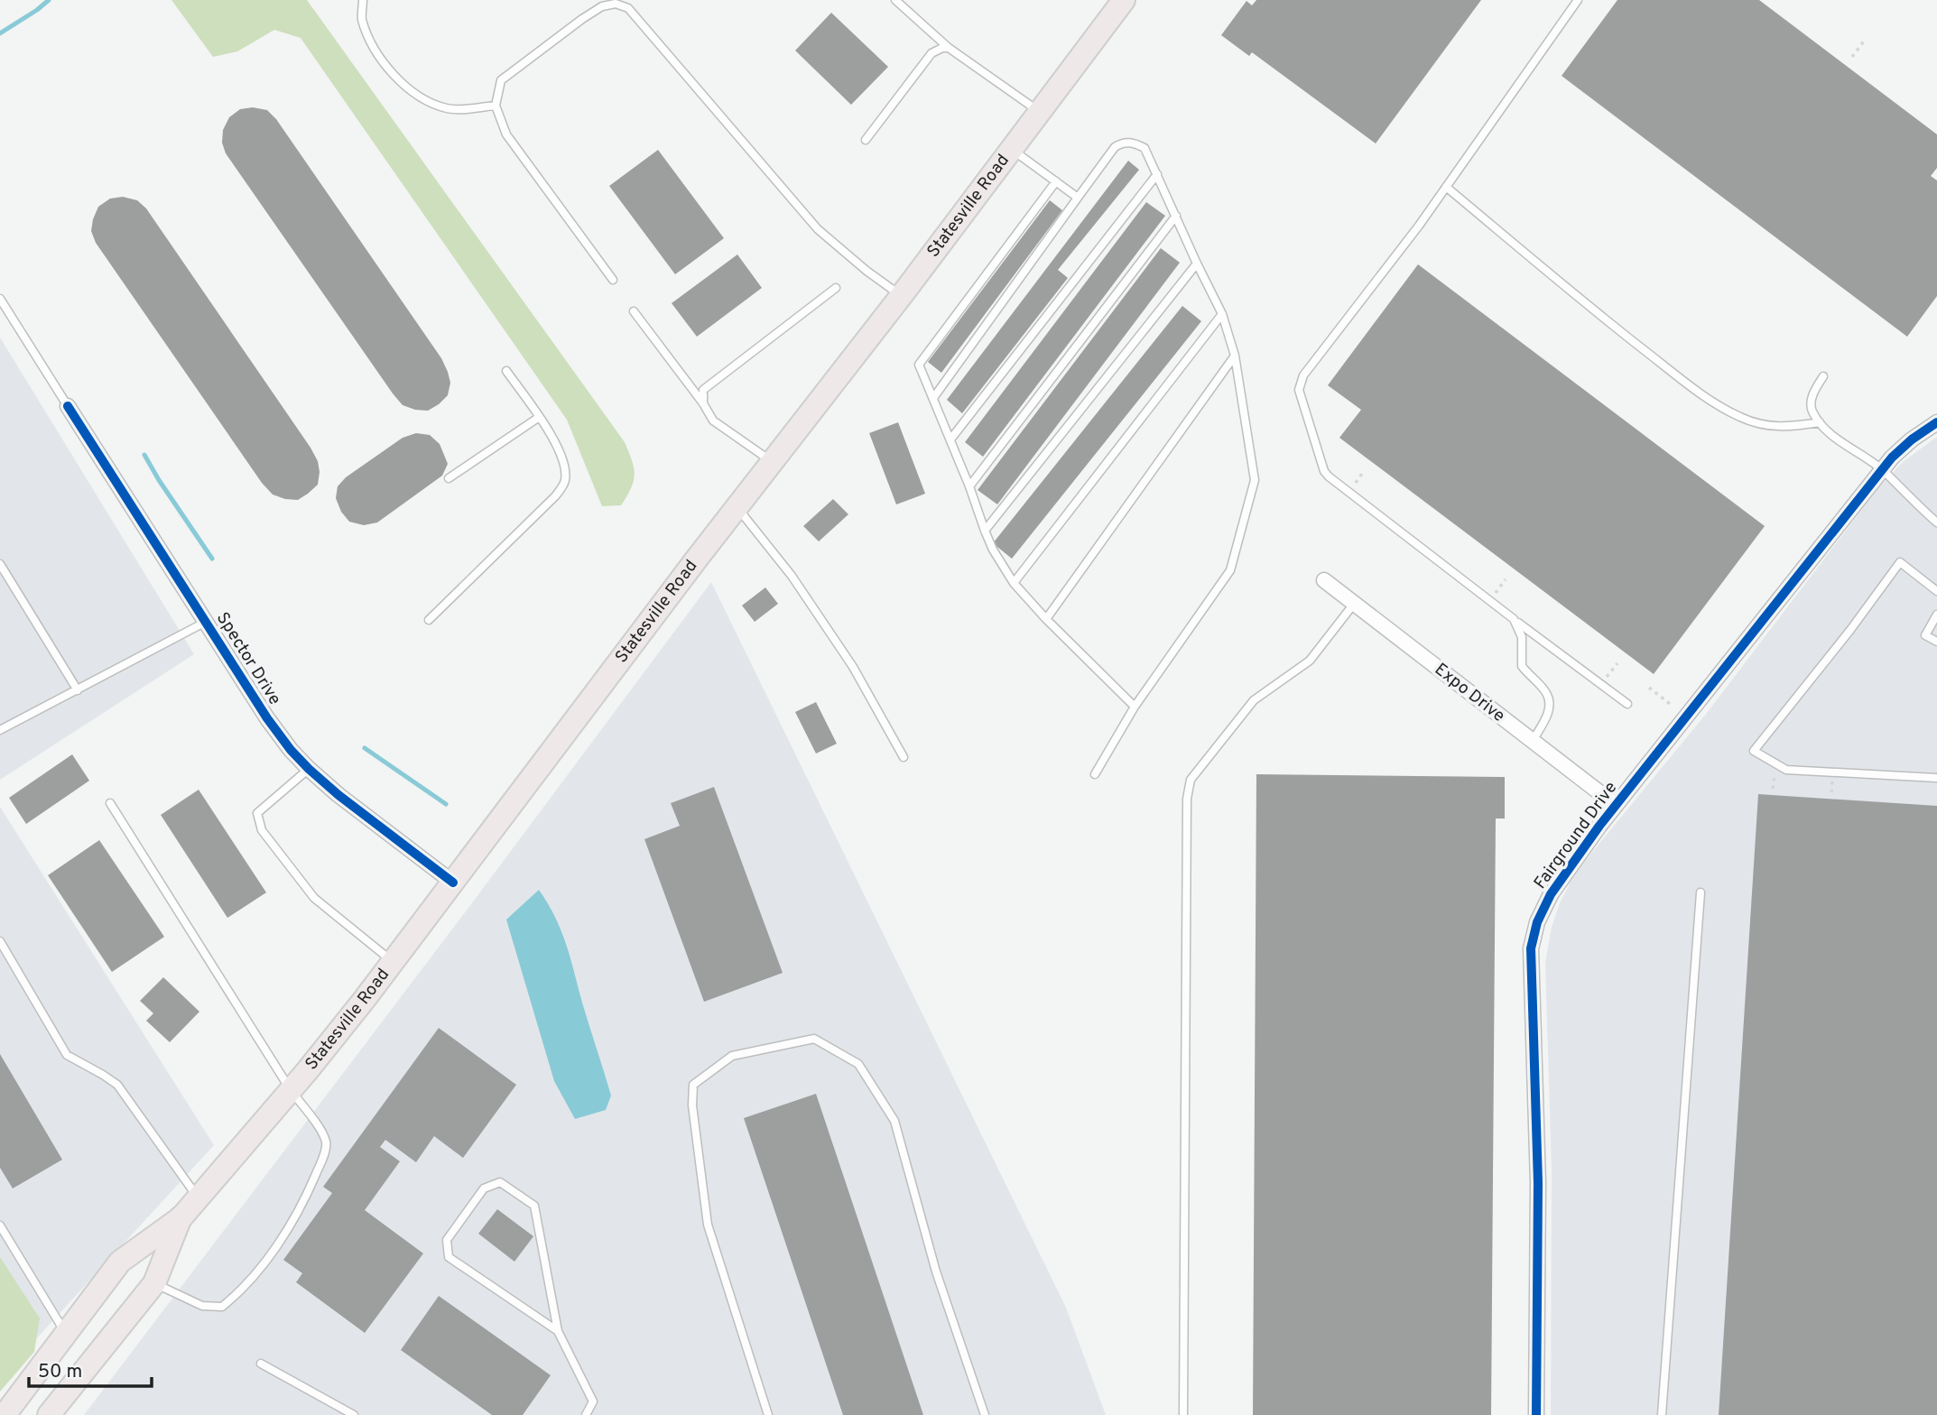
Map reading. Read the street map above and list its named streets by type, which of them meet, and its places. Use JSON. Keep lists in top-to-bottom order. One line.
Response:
{"streets":{"main road":["Statesville Road"],"street":["Spector Drive","Expo Drive","Fairground Drive"]},"crossings":[["Statesville Road","Spector Drive"],["Expo Drive","Fairground Drive"]],"scale_bar":"50 m"}
